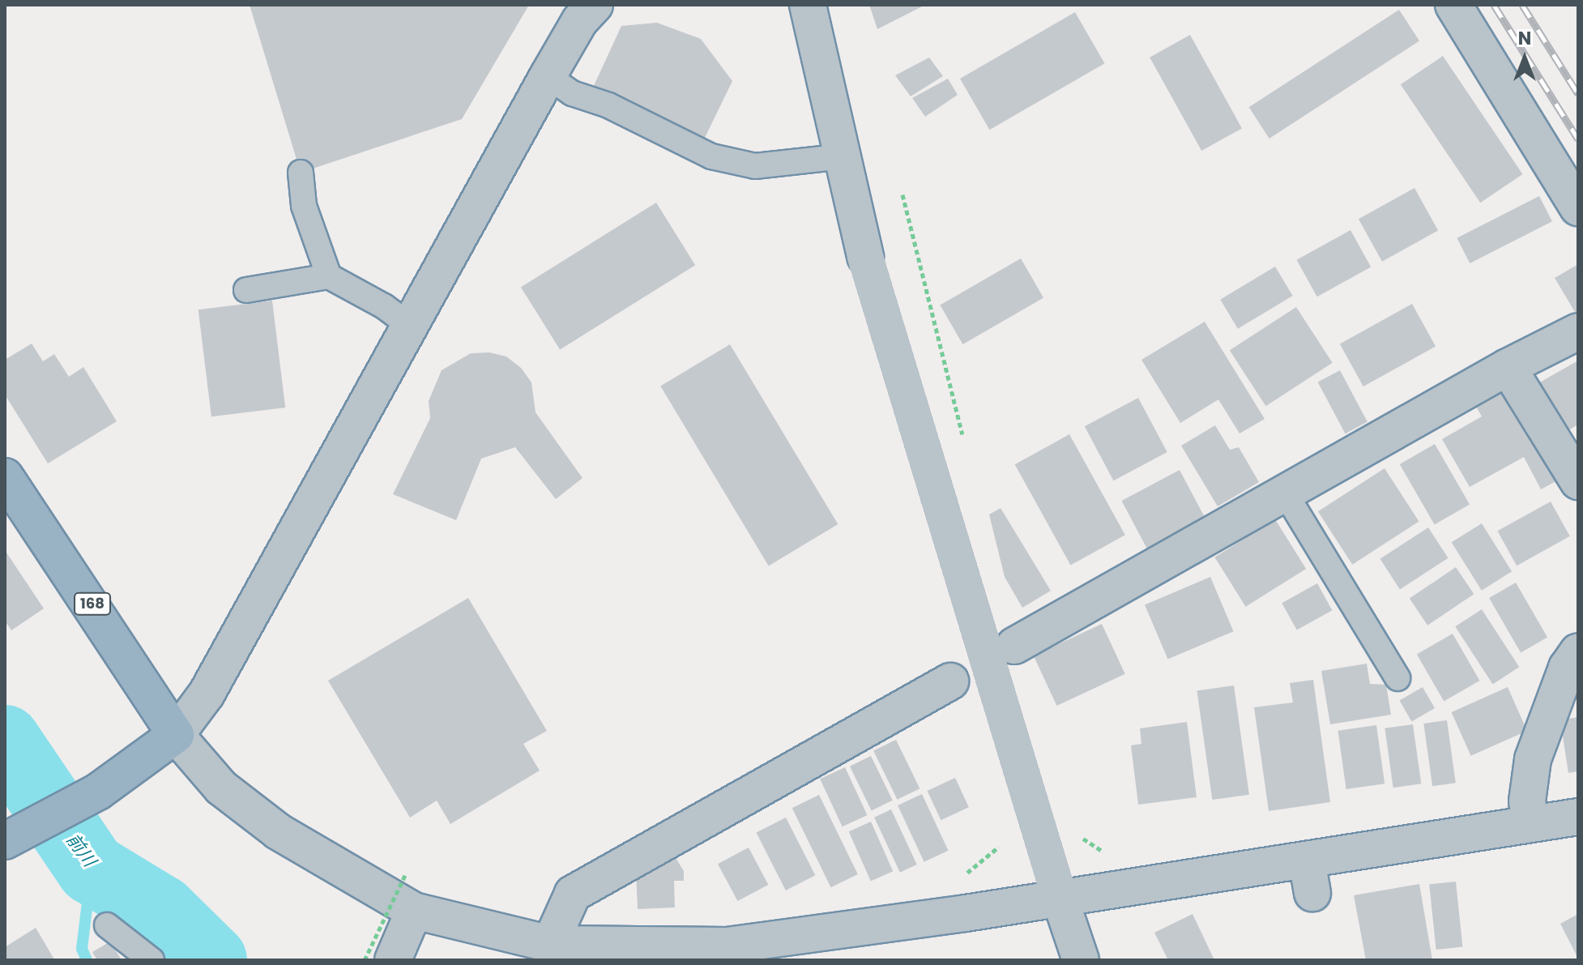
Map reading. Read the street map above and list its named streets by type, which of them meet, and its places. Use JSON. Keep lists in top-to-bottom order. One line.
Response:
{"streets":{"highway":["168"]},"water":["前川"],"north":"top"}
